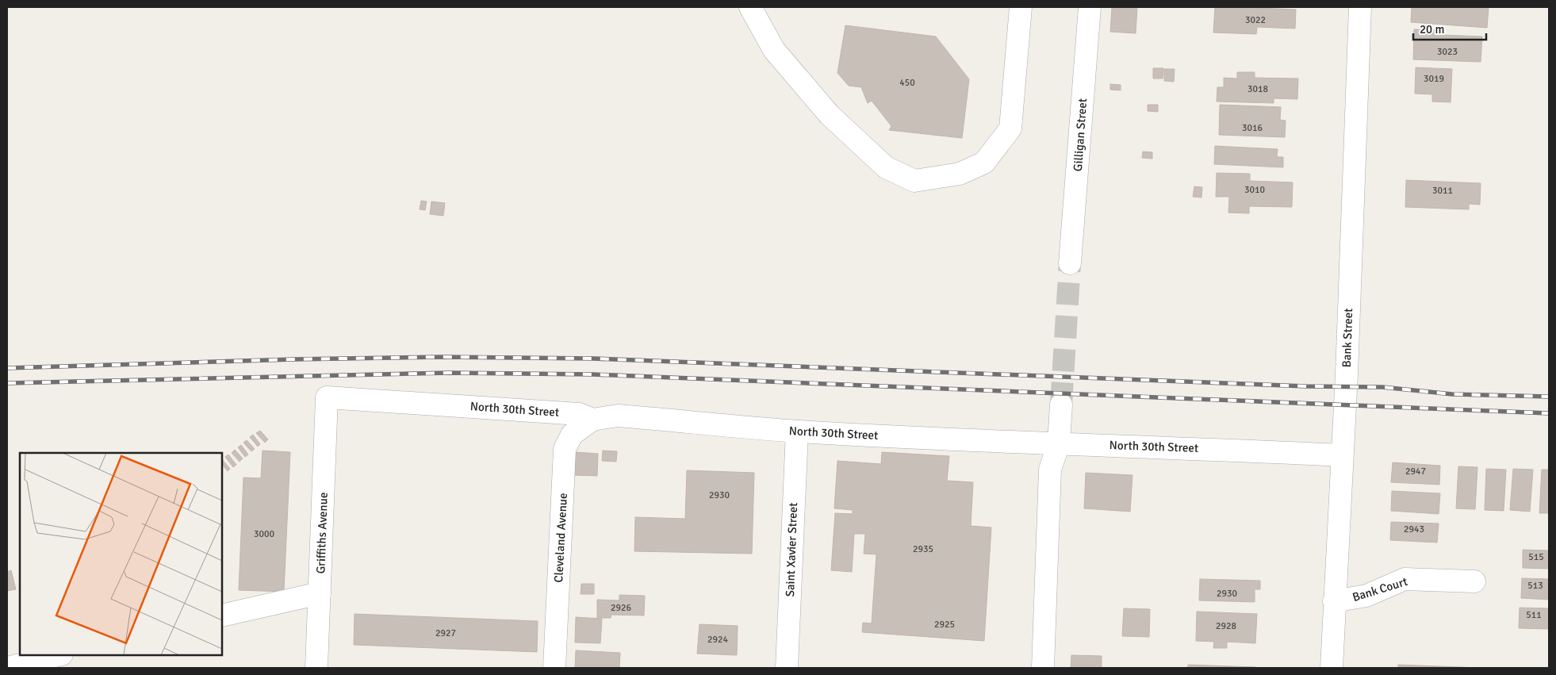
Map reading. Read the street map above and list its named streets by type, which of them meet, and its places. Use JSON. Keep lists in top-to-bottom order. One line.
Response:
{"streets":{"street":["Gilligan Street","Bank Street","North 30th Street","Griffiths Avenue","Cleveland Avenue","Saint Xavier Street","Bank Court"]},"crossings":[["Bank Street","North 30th Street"],["Bank Street","Bank Court"],["North 30th Street","Griffiths Avenue"],["North 30th Street","Cleveland Avenue"],["North 30th Street","Saint Xavier Street"]],"house_numbers":["3022","3023","3019","450","3018","3016","3010","3011","2947","2930","2943","3000","2935","515","513","2930","2926","511","2925","2928","2927","2924"],"scale_bar":"20 m"}
